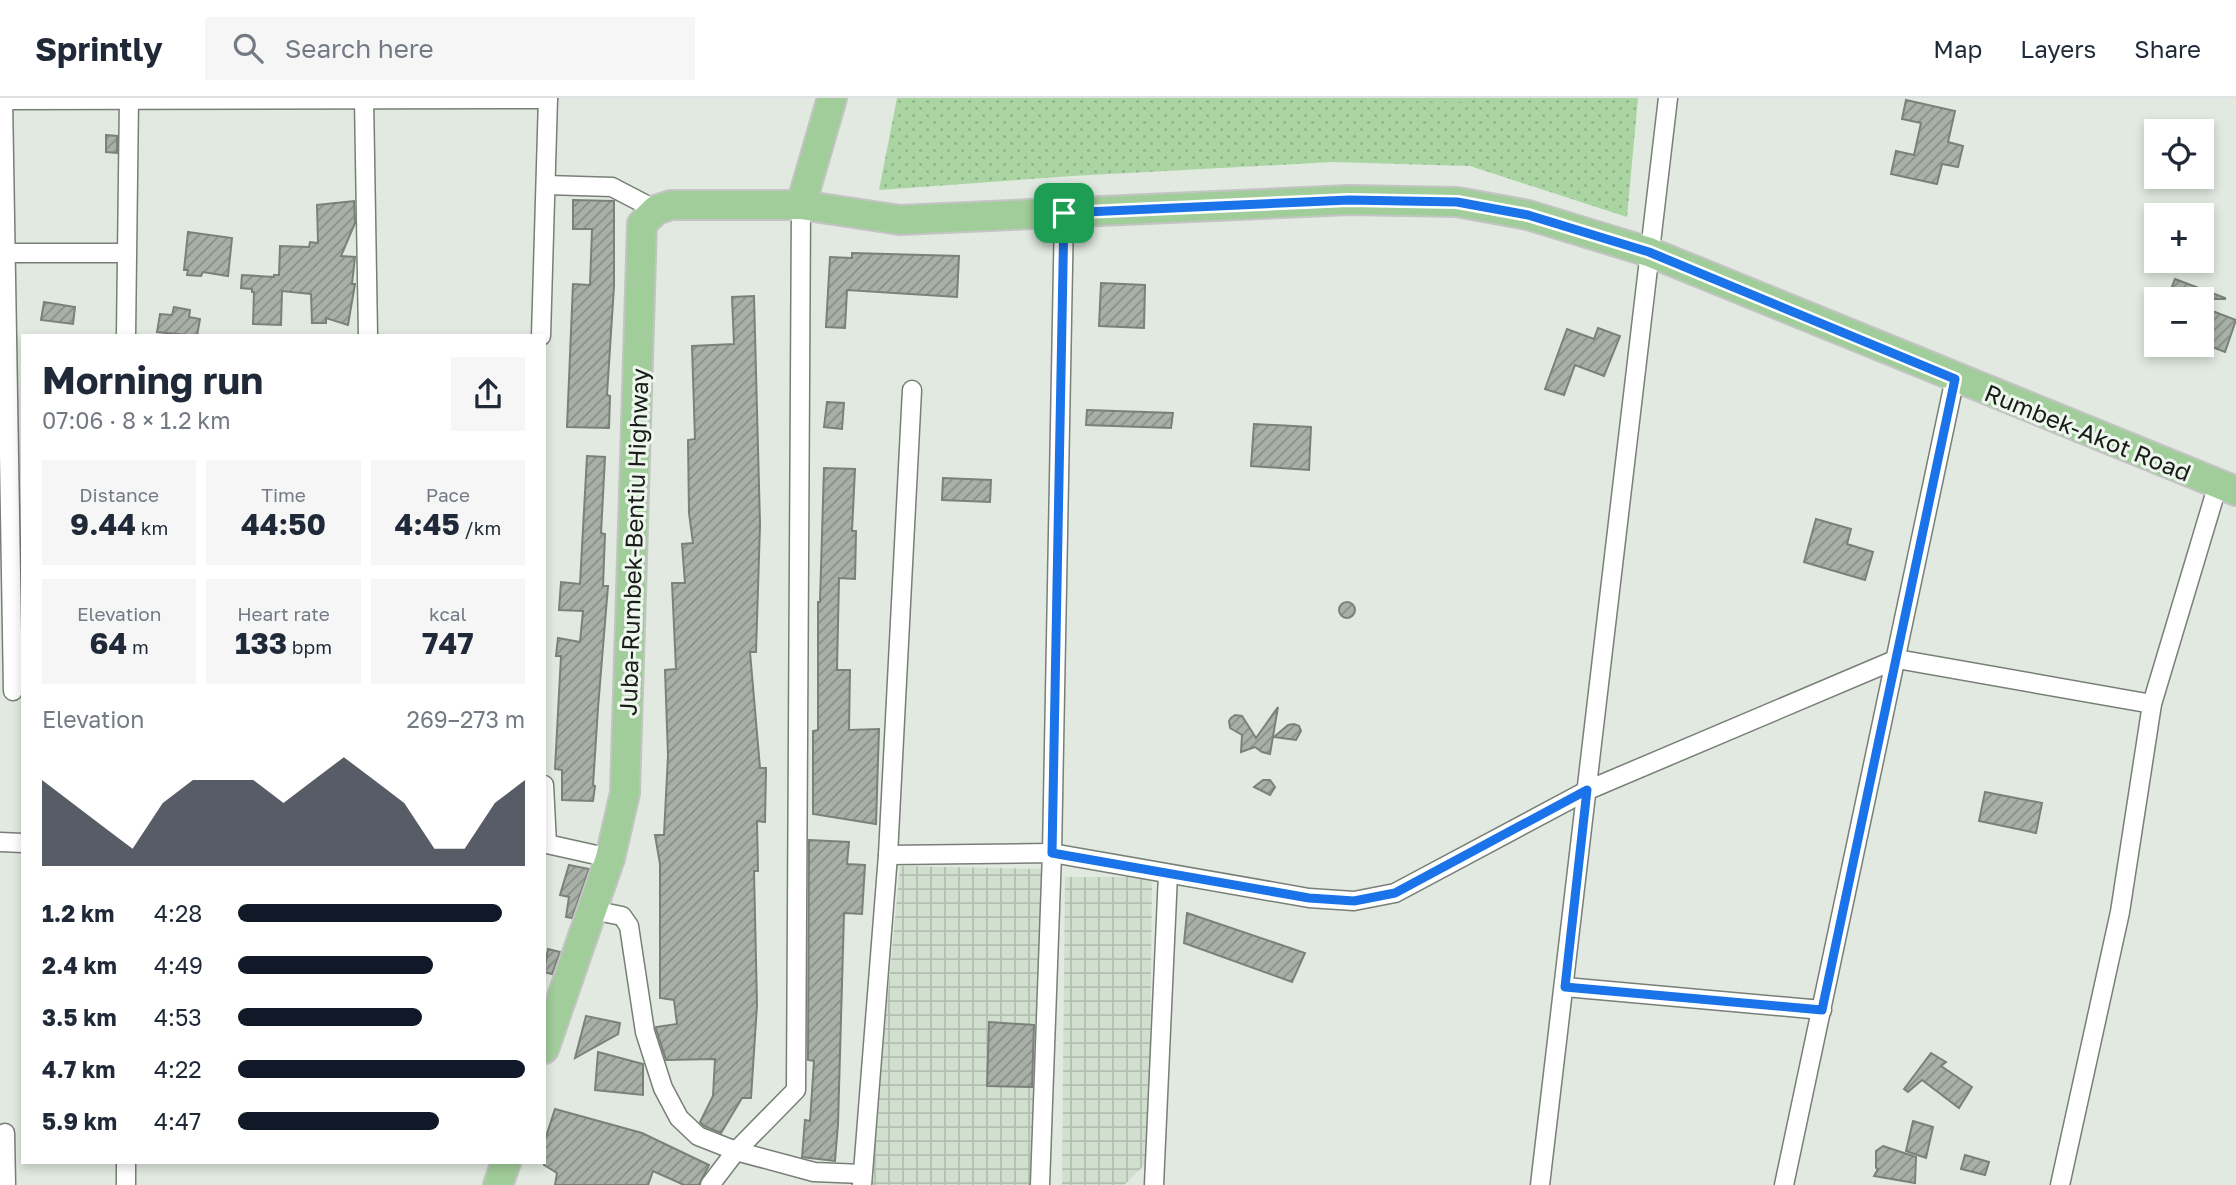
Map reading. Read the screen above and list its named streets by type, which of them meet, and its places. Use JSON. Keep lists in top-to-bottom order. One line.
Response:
{"streets":{"main road":["Rumbek-Akot Road","Juba-Rumbek-Bentiu Highway"]},"page":{"header":"Sprintly","search":"Search here","nav":["Map","Layers","Share"],"map_buttons":["+","−"],"heading":["Morning run","07:06 · 8 × 1.2 km"],"stats":[["Distance","9.44 km"],["Time","44:50"],["Pace","4:45 /km"],["Elevation","64 m"],["Heart rate","133 bpm"],["kcal","747"]],"chart":["Elevation","269–273 m"],"list":[{"name":"1.2 km","note":"4:28"},{"name":"2.4 km","note":"4:49"},{"name":"3.5 km","note":"4:53"},{"name":"4.7 km","note":"4:22"},{"name":"5.9 km","note":"4:47"}]}}
